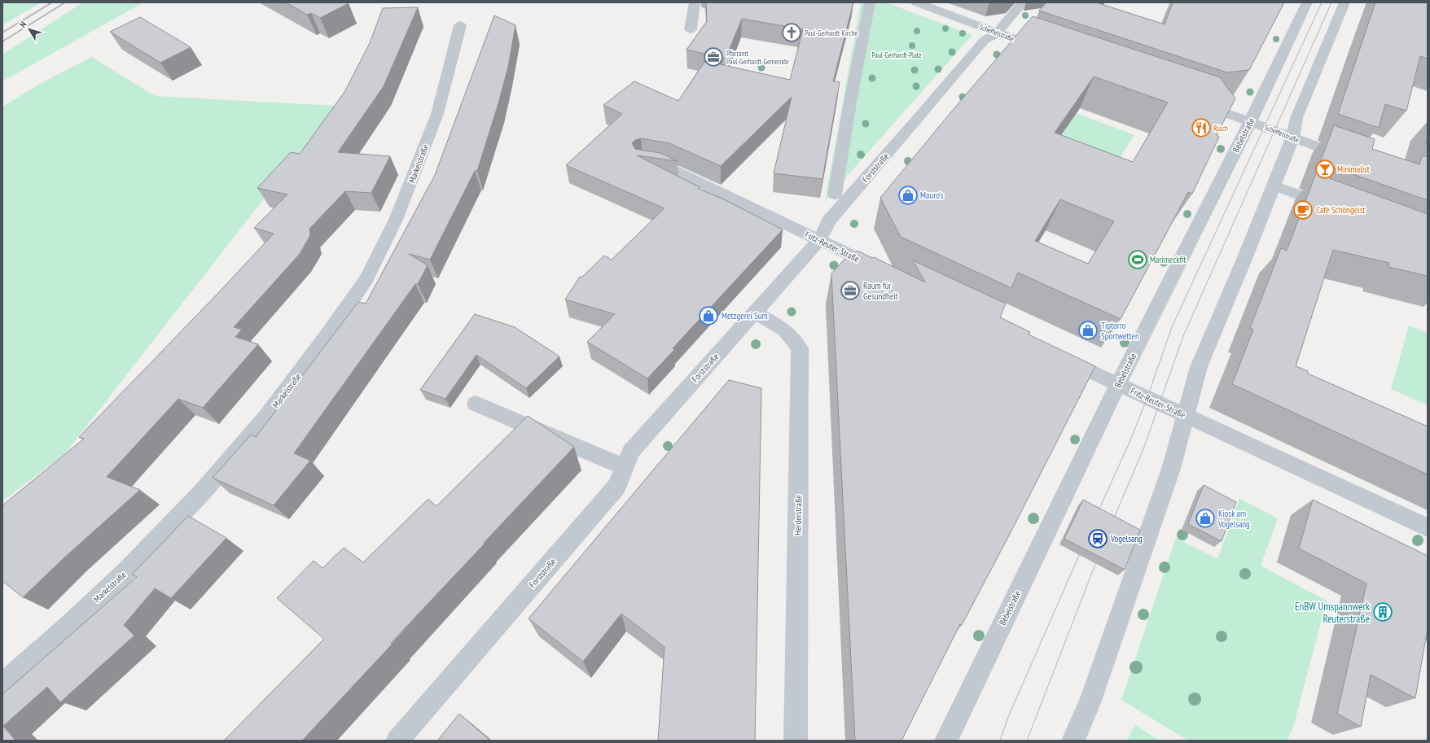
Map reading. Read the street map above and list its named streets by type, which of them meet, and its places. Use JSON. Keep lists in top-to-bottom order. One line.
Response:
{"streets":{"street":["Scheffelstraße","Bebelstraße","Markelstraße","Forststraße","Fritz-Reuter-Straße","Herderstraße"]},"crossings":[["Scheffelstraße","Bebelstraße"],["Scheffelstraße","Forststraße"],["Bebelstraße","Fritz-Reuter-Straße"],["Forststraße","Fritz-Reuter-Straße"],["Forststraße","Herderstraße"]],"parks":["Paul-Gerhardt-Platz"],"places":{"church":["Paul-Gerhardt-Kirche"],"office":["Pfarramt Paul-Gerhardt-Gemeinde","Raum für Gesundheit"],"restaurant":["Rösch"],"bar":["Minimalist"],"shop":["Mauro's","Metzgerei Sum","Tiptorro Sportwetten","Kiosk am Vogelsang"],"cafe":["Café Schöngeist"],"sports":["Marimeckfit"],"station":["Vogelsang"],"building":["EnBW Umspannwerk Reuterstraße"]},"north":"top left"}
